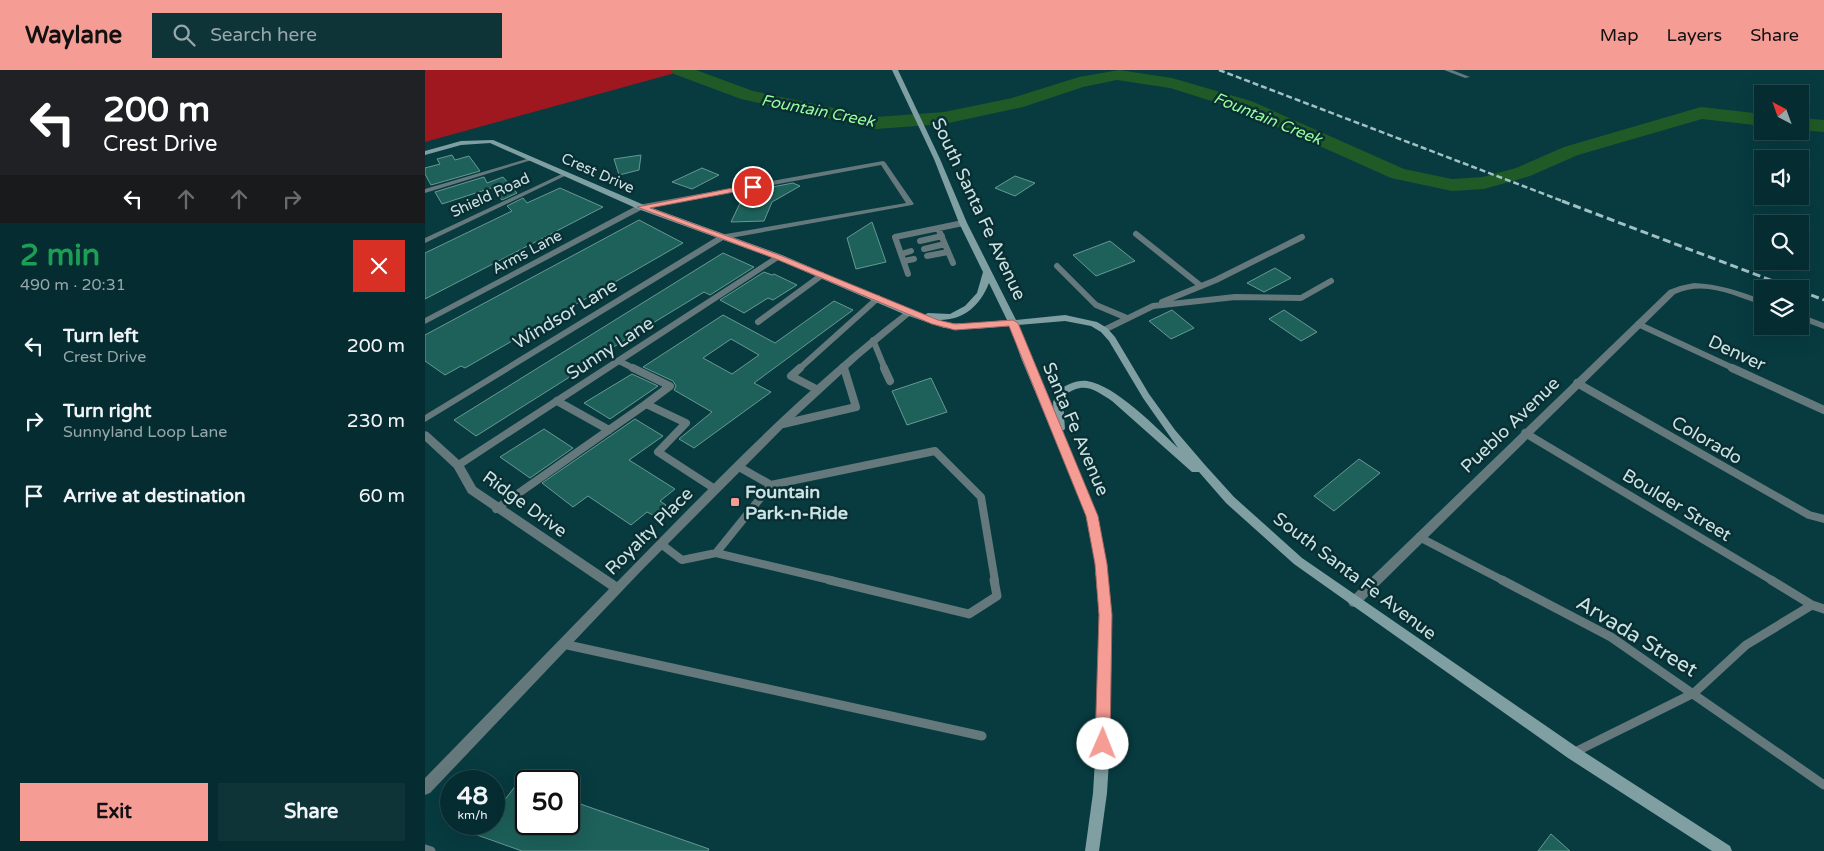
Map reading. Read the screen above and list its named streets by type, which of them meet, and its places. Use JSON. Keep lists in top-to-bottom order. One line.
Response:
{"streets":{"street":["Crest Drive","Shield Road","South Santa Fe Avenue","Arms Lane","Windsor Lane","Sunny Lane","Pueblo Avenue","Santa Fe Avenue","Ridge Drive","Royalty Place"],"lane":["Denver","Colorado","Boulder Street","Arvada Street"]},"crossings":[["Crest Drive","Shield Road"],["Crest Drive","South Santa Fe Avenue"],["Crest Drive","Arms Lane"],["Crest Drive","Windsor Lane"],["Crest Drive","Sunny Lane"],["Crest Drive","Santa Fe Avenue"],["Crest Drive","Royalty Place"],["South Santa Fe Avenue","Pueblo Avenue"],["South Santa Fe Avenue","Santa Fe Avenue"],["Arms Lane","Windsor Lane"],["Sunny Lane","Ridge Drive"],["Denver","Pueblo Avenue"],["Pueblo Avenue","Colorado"],["Pueblo Avenue","Boulder Street"],["Pueblo Avenue","Arvada Street"],["Ridge Drive","Royalty Place"]],"water":["Fountain Creek"],"places":{"transit":["Fountain Park-n-Ride"]},"north":"top left","page":{"header":"Waylane","search":"Search here","nav":["Map","Layers","Share"],"turn":["200 m","Crest Drive"],"heading":["2 min","490 m · 20:31"],"list":[{"name":"Turn left","note":"Crest Drive","value":"200 m"},{"name":"Turn right","note":"Sunnyland Loop Lane","value":"230 m"},{"name":"Arrive at destination","value":"60 m"}],"speed":"48 km/h","limit":"50","buttons":["Exit","Share"]}}
